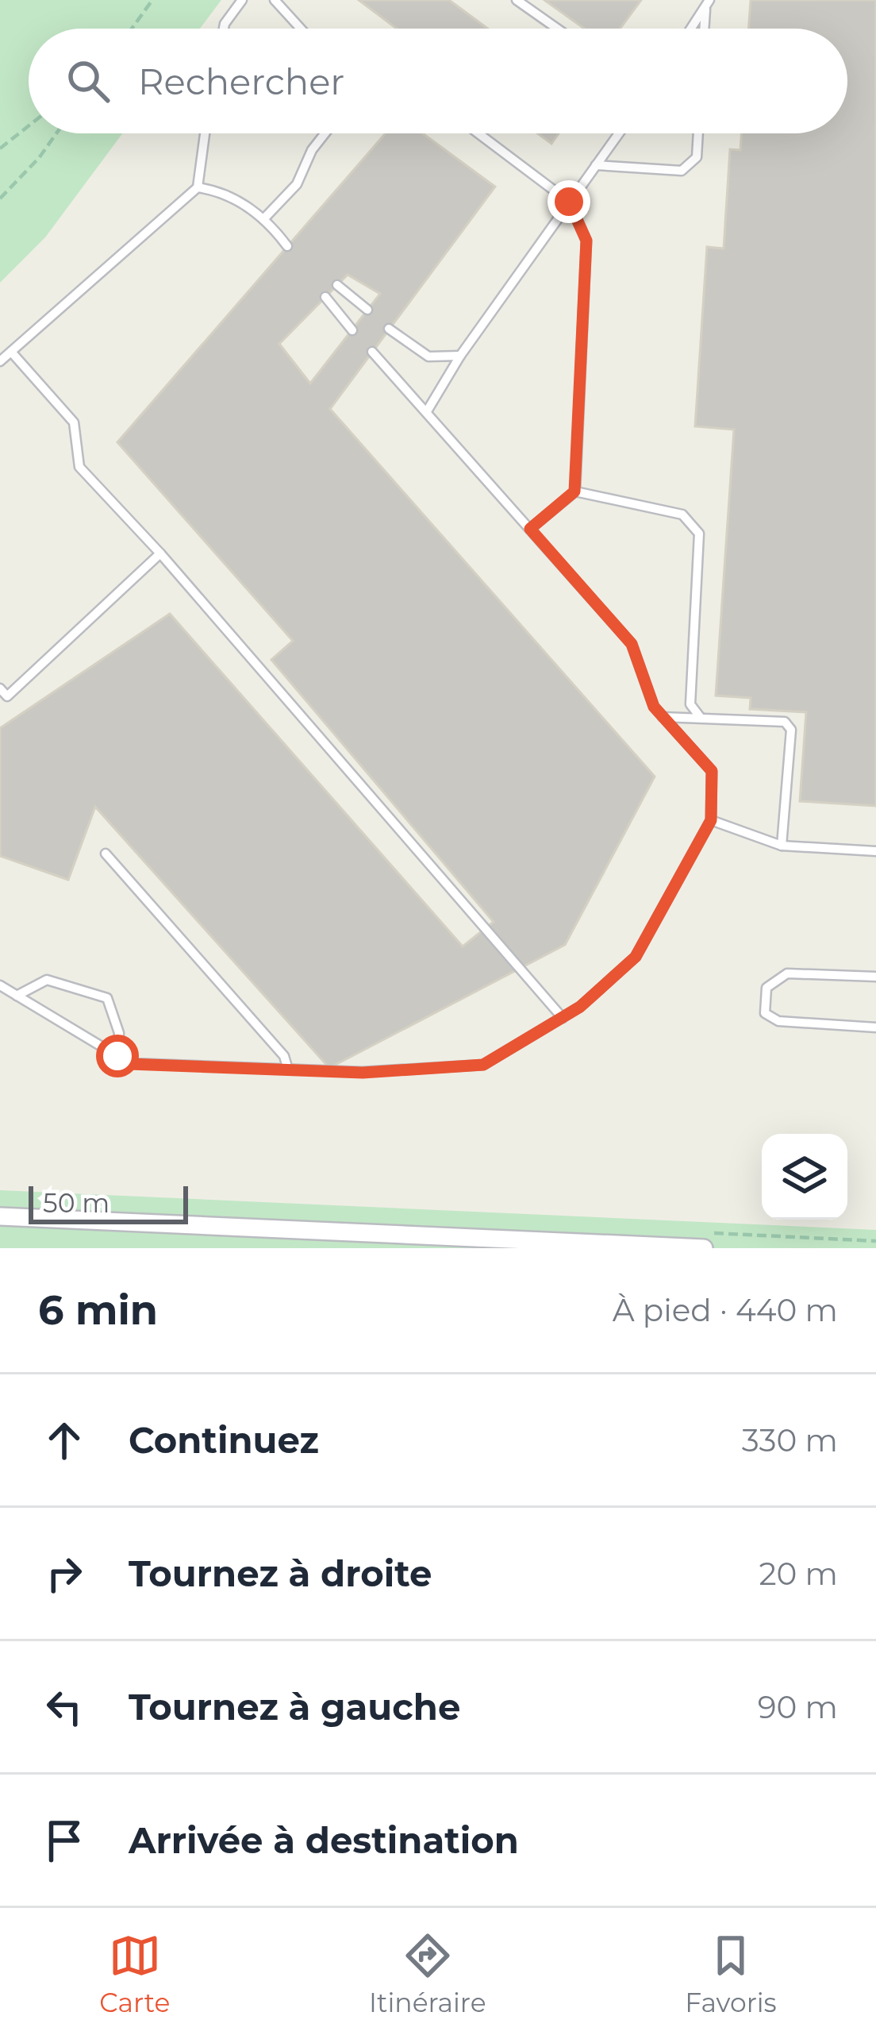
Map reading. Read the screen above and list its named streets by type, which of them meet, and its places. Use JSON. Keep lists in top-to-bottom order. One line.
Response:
{"scale_bar":"50 m","page":{"search":"Rechercher","scale":"50 m","heading":["6 min","À pied · 440 m"],"list":[["Continuez","330 m"],["Tournez à droite","20 m"],["Tournez à gauche","90 m"],"Arrivée à destination"],"nav":["Carte","Itinéraire","Favoris"]}}
